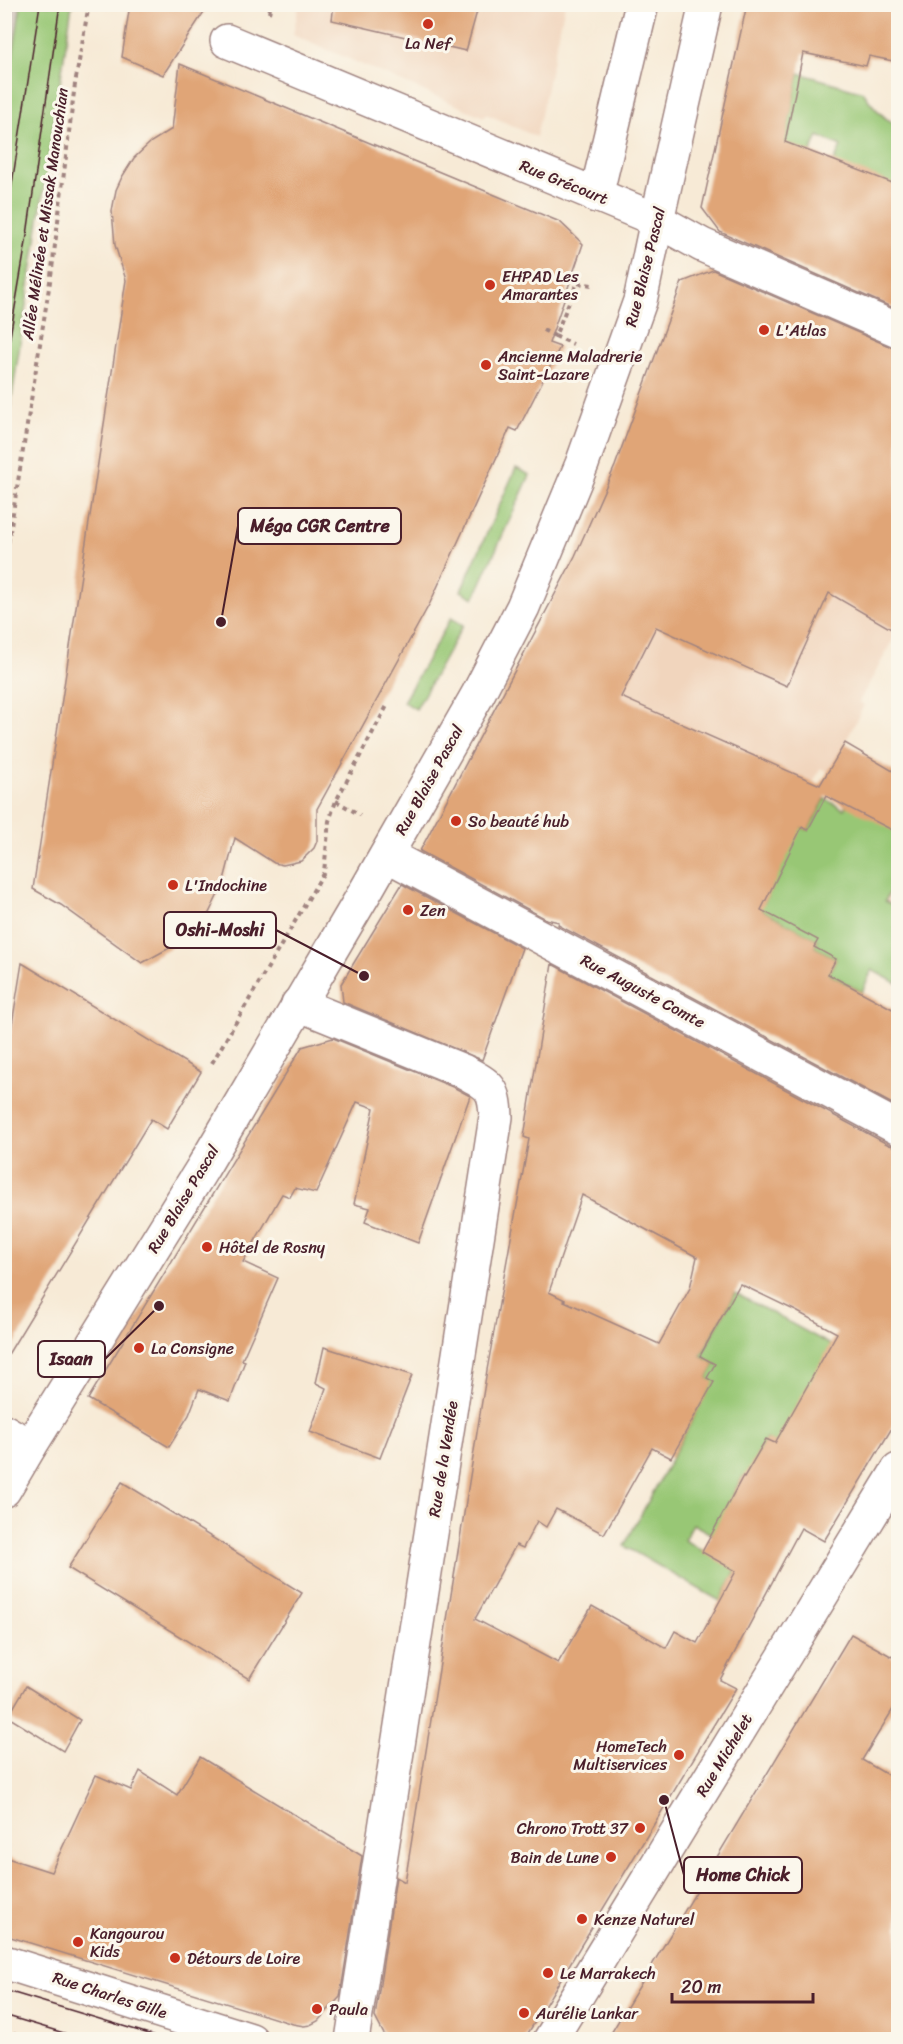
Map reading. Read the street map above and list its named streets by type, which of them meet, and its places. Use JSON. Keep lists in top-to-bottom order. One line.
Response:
{"streets":{"street":["Rue Grécourt","Rue Blaise Pascal","Rue Auguste Comte","Rue de la Vendée","Rue Michelet","Rue Charles Gille"],"path":["Allée Mélinée et Missak Manouchian"]},"crossings":[["Rue Grécourt","Rue Blaise Pascal"],["Rue Blaise Pascal","Rue Auguste Comte"],["Rue Blaise Pascal","Rue de la Vendée"]],"places":["La Nef","EHPAD Les Amarantes","L'Atlas","Ancienne Maladrerie Saint-Lazare","Méga CGR Centre","So beauté hub","L'Indochine","Zen","Oshi-Moshi","Hôtel de Rosny","Isaan","La Consigne","HomeTech Multiservices","Home Chick","Chrono Trott 37","Bain de Lune","Kenze Naturel","Kangourou Kids","Détours de Loire","Le Marrakech","Paula","Aurélie Lankar"],"scale_bar":"20 m"}
